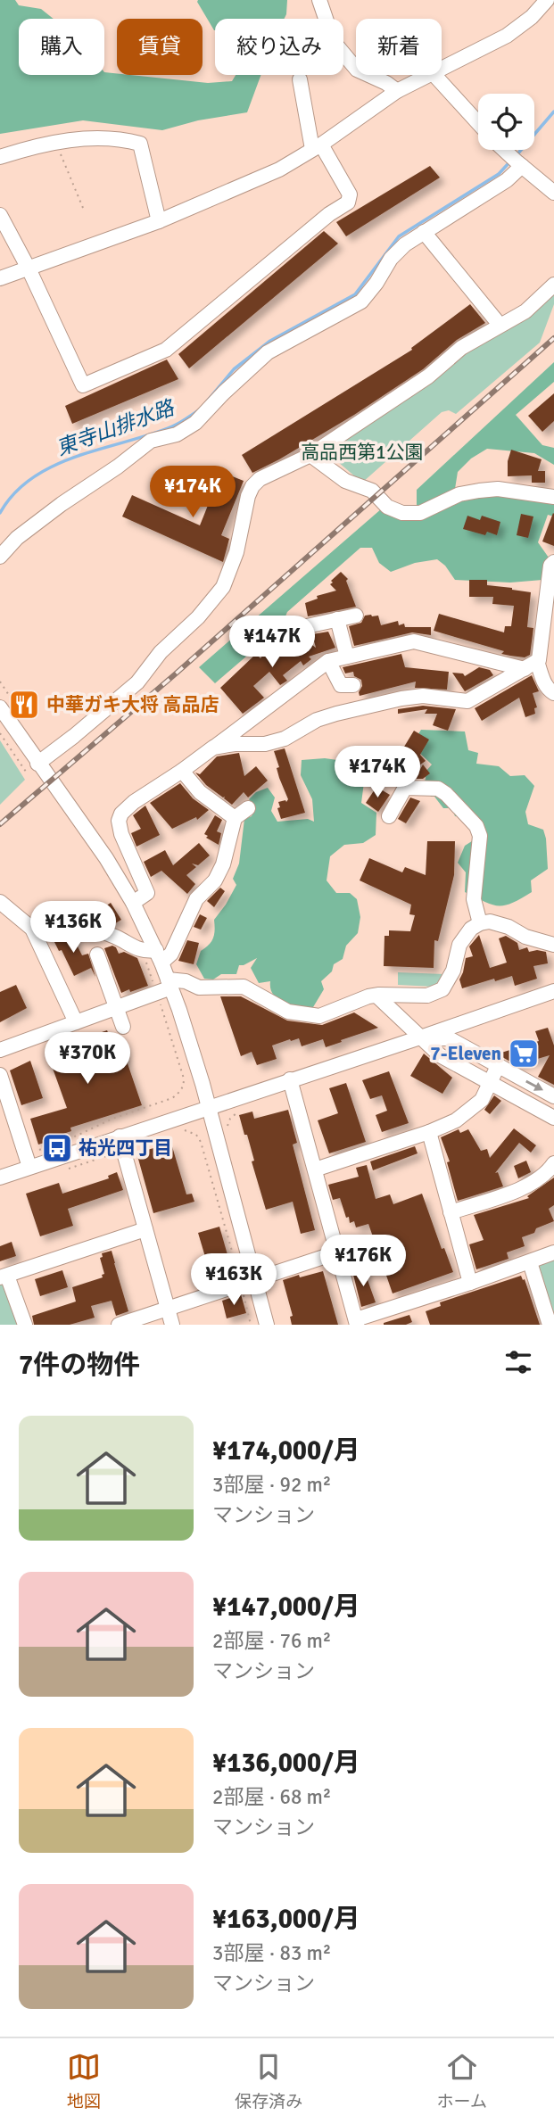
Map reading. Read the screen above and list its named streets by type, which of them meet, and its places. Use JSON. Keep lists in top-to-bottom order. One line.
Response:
{"water":["東寺山排水路"],"parks":["高品西第1公園"],"places":{"restaurant":["中華ガキ大将 高品店"],"supermarket":["7-Eleven"],"bus stop":["祐光四丁目"]},"page":{"chip":["購入","賃貸","絞り込み","新着"],"price":["¥174K","¥147K","¥174K","¥136K","¥370K","¥176K","¥163K"],"heading":"7件の物件","list":[{"name":"¥174,000/月","note":"3部屋 · 92 m² · マンション"},{"name":"¥147,000/月","note":"2部屋 · 76 m² · マンション"},{"name":"¥136,000/月","note":"2部屋 · 68 m² · マンション"},{"name":"¥163,000/月","note":"3部屋 · 83 m² · マンション"}],"tabs":["地図","保存済み","ホーム"]}}
